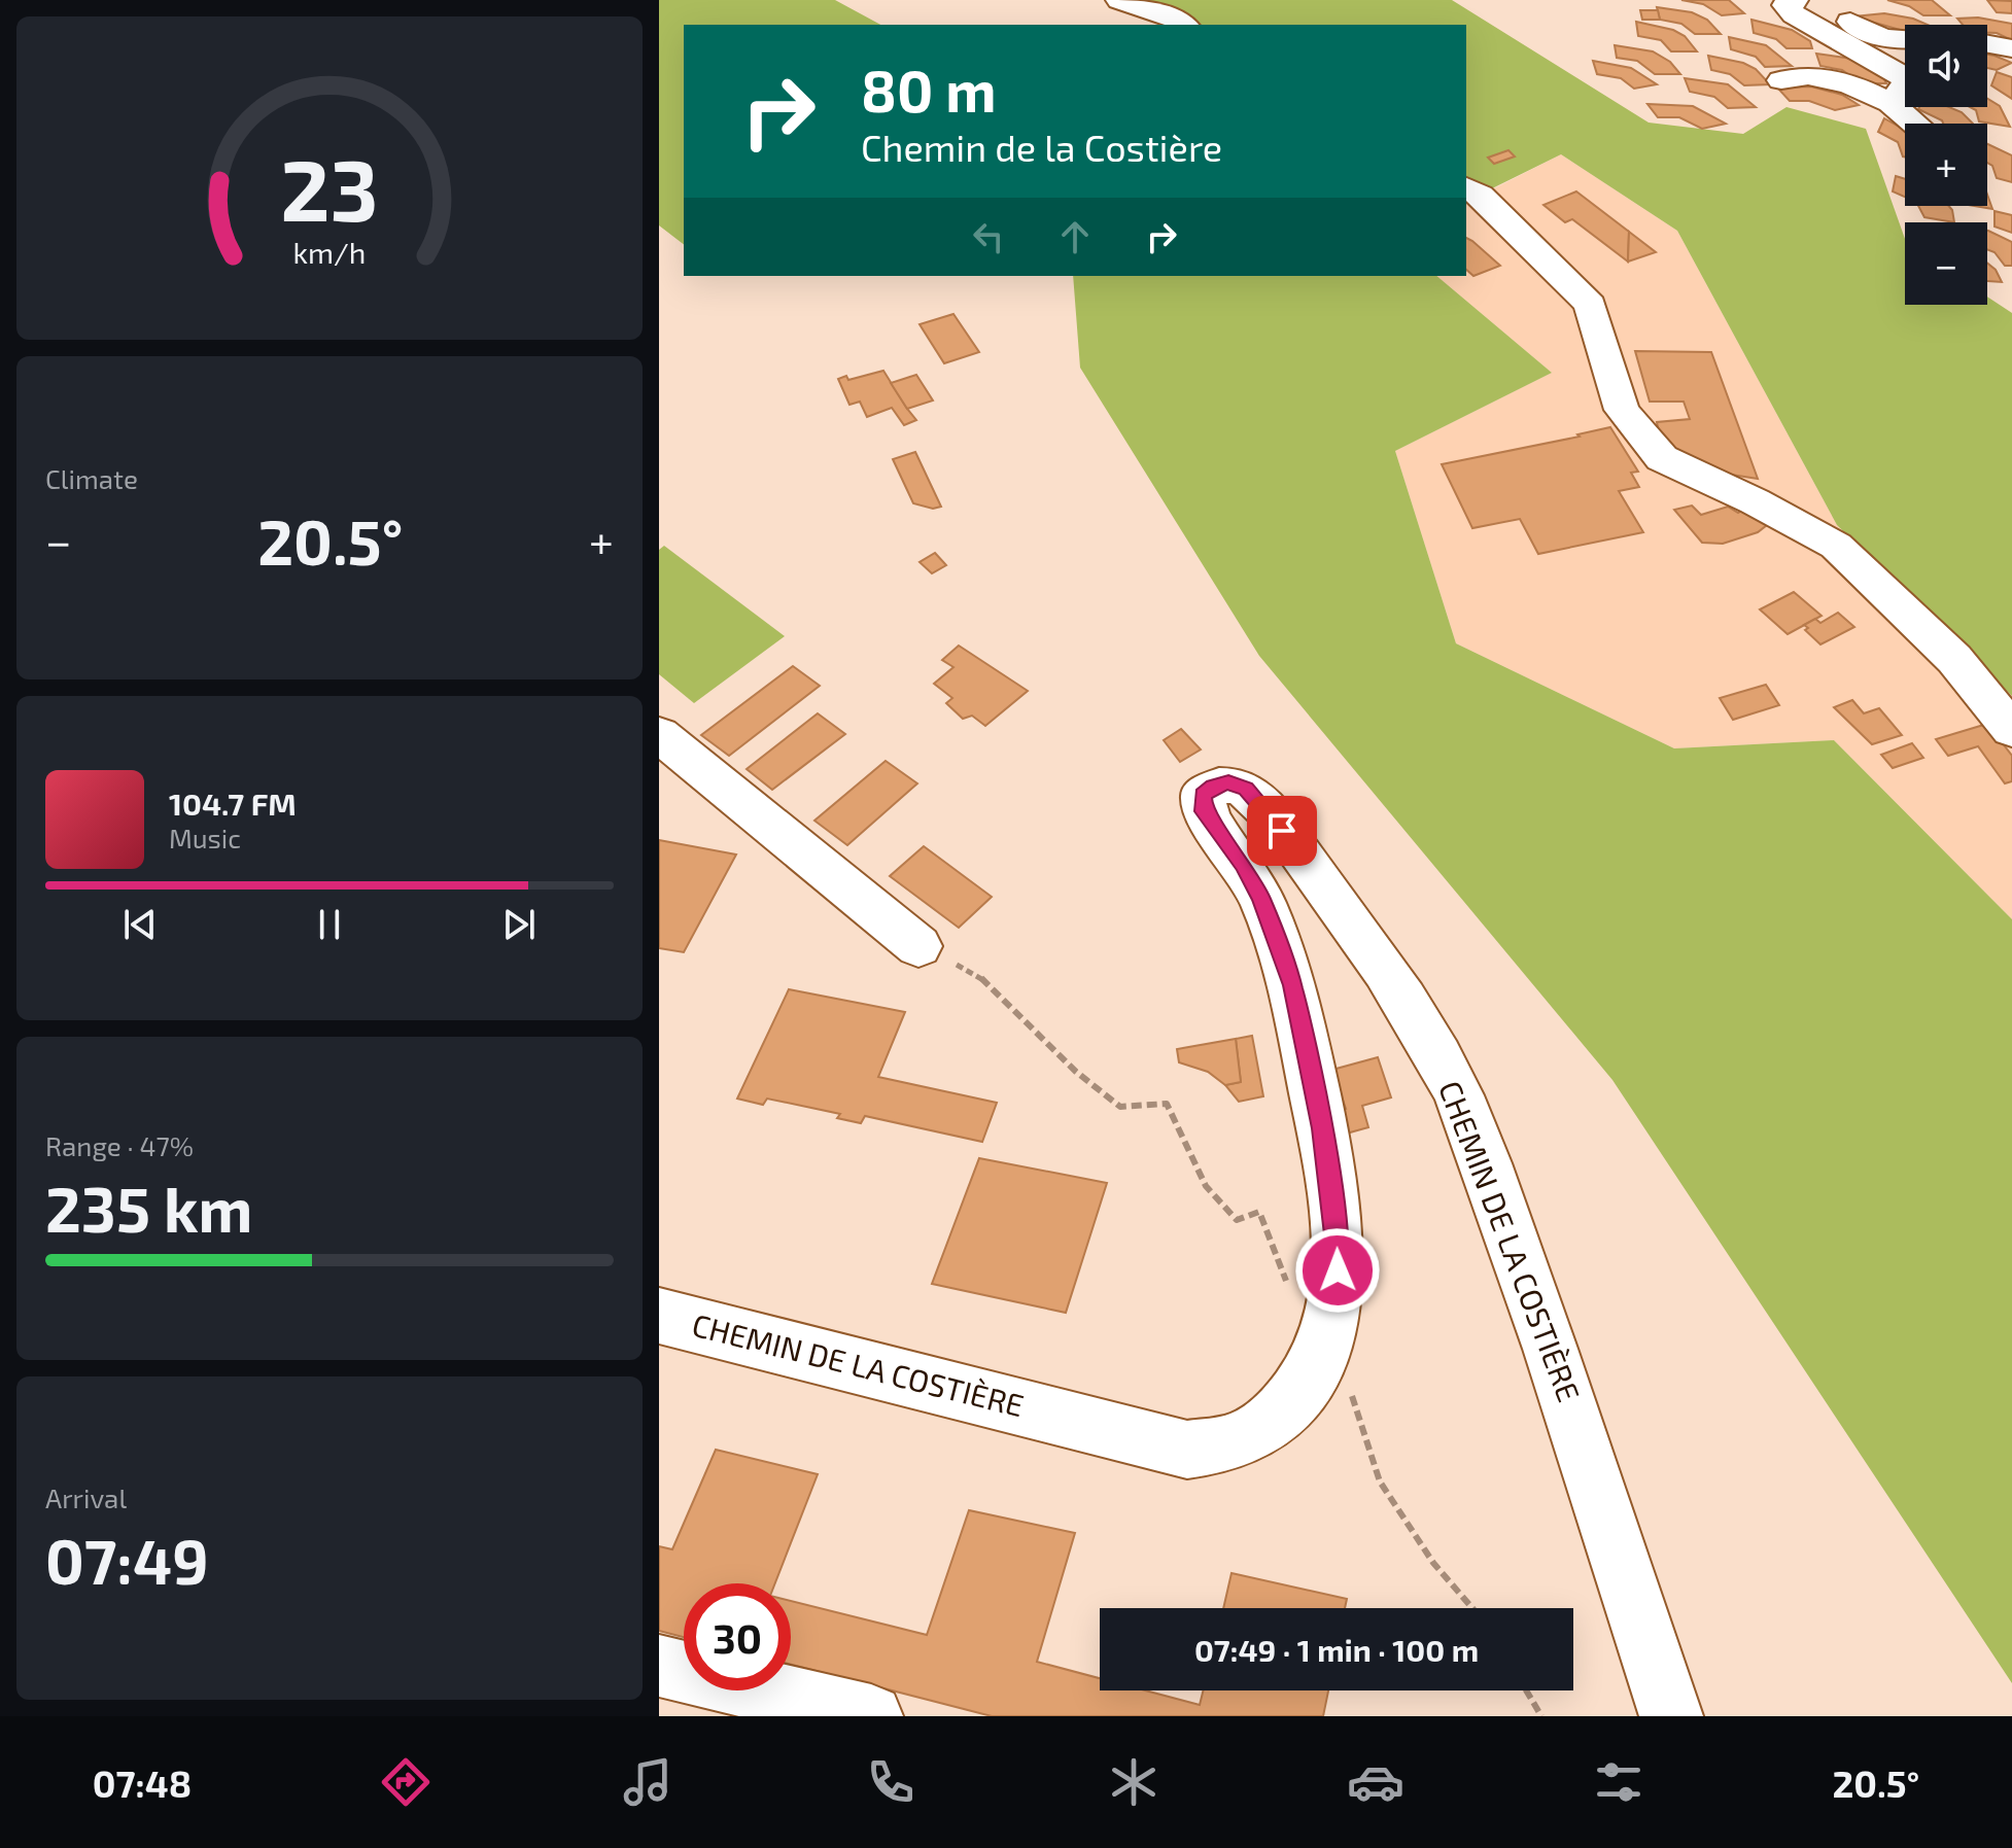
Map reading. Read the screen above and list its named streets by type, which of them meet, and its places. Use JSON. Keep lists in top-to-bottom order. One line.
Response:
{"streets":{"street":["CHEMIN DE LA COSTIÈRE"]},"page":{"map_buttons":["+","−"],"turn":["80 m","Chemin de la Costière"],"tile":["Climate",["Range · 47%","235 km"],["Arrival","07:49"]],"heat":["−","20.5°","+"],"song":["104.7 FM","Music"],"limit":"30","trip":"07:49 · 1 min · 100 m","tabs":["07:48","20.5°"],"gauge":["23","km/h"]}}
